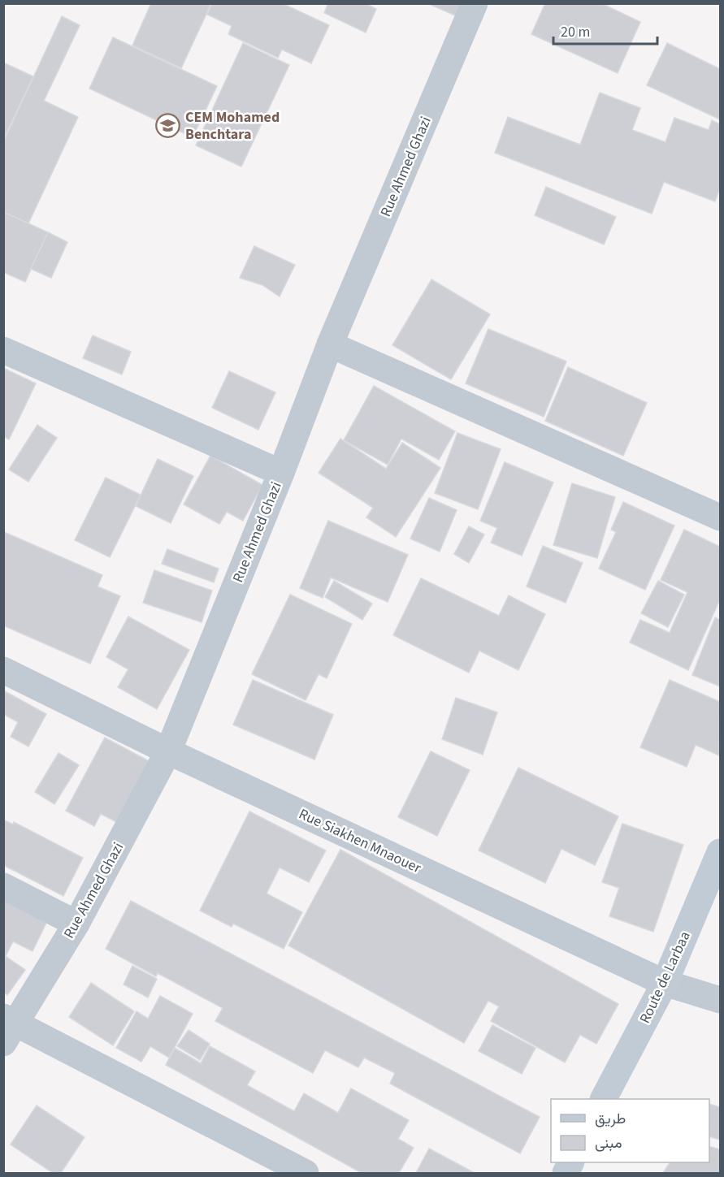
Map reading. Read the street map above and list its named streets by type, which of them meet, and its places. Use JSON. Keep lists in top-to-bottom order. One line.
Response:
{"streets":{"main road":["Route de Larbaa"],"street":["Rue Ahmed Ghazi","Rue Siakhen Mnaouer"]},"crossings":[["Rue Ahmed Ghazi","Rue Siakhen Mnaouer"],["Rue Siakhen Mnaouer","Route de Larbaa"]],"places":{"school or university":["CEM Mohamed Benchtara"]},"legend":["طريق","مبنى"],"scale_bar":"20 m"}
